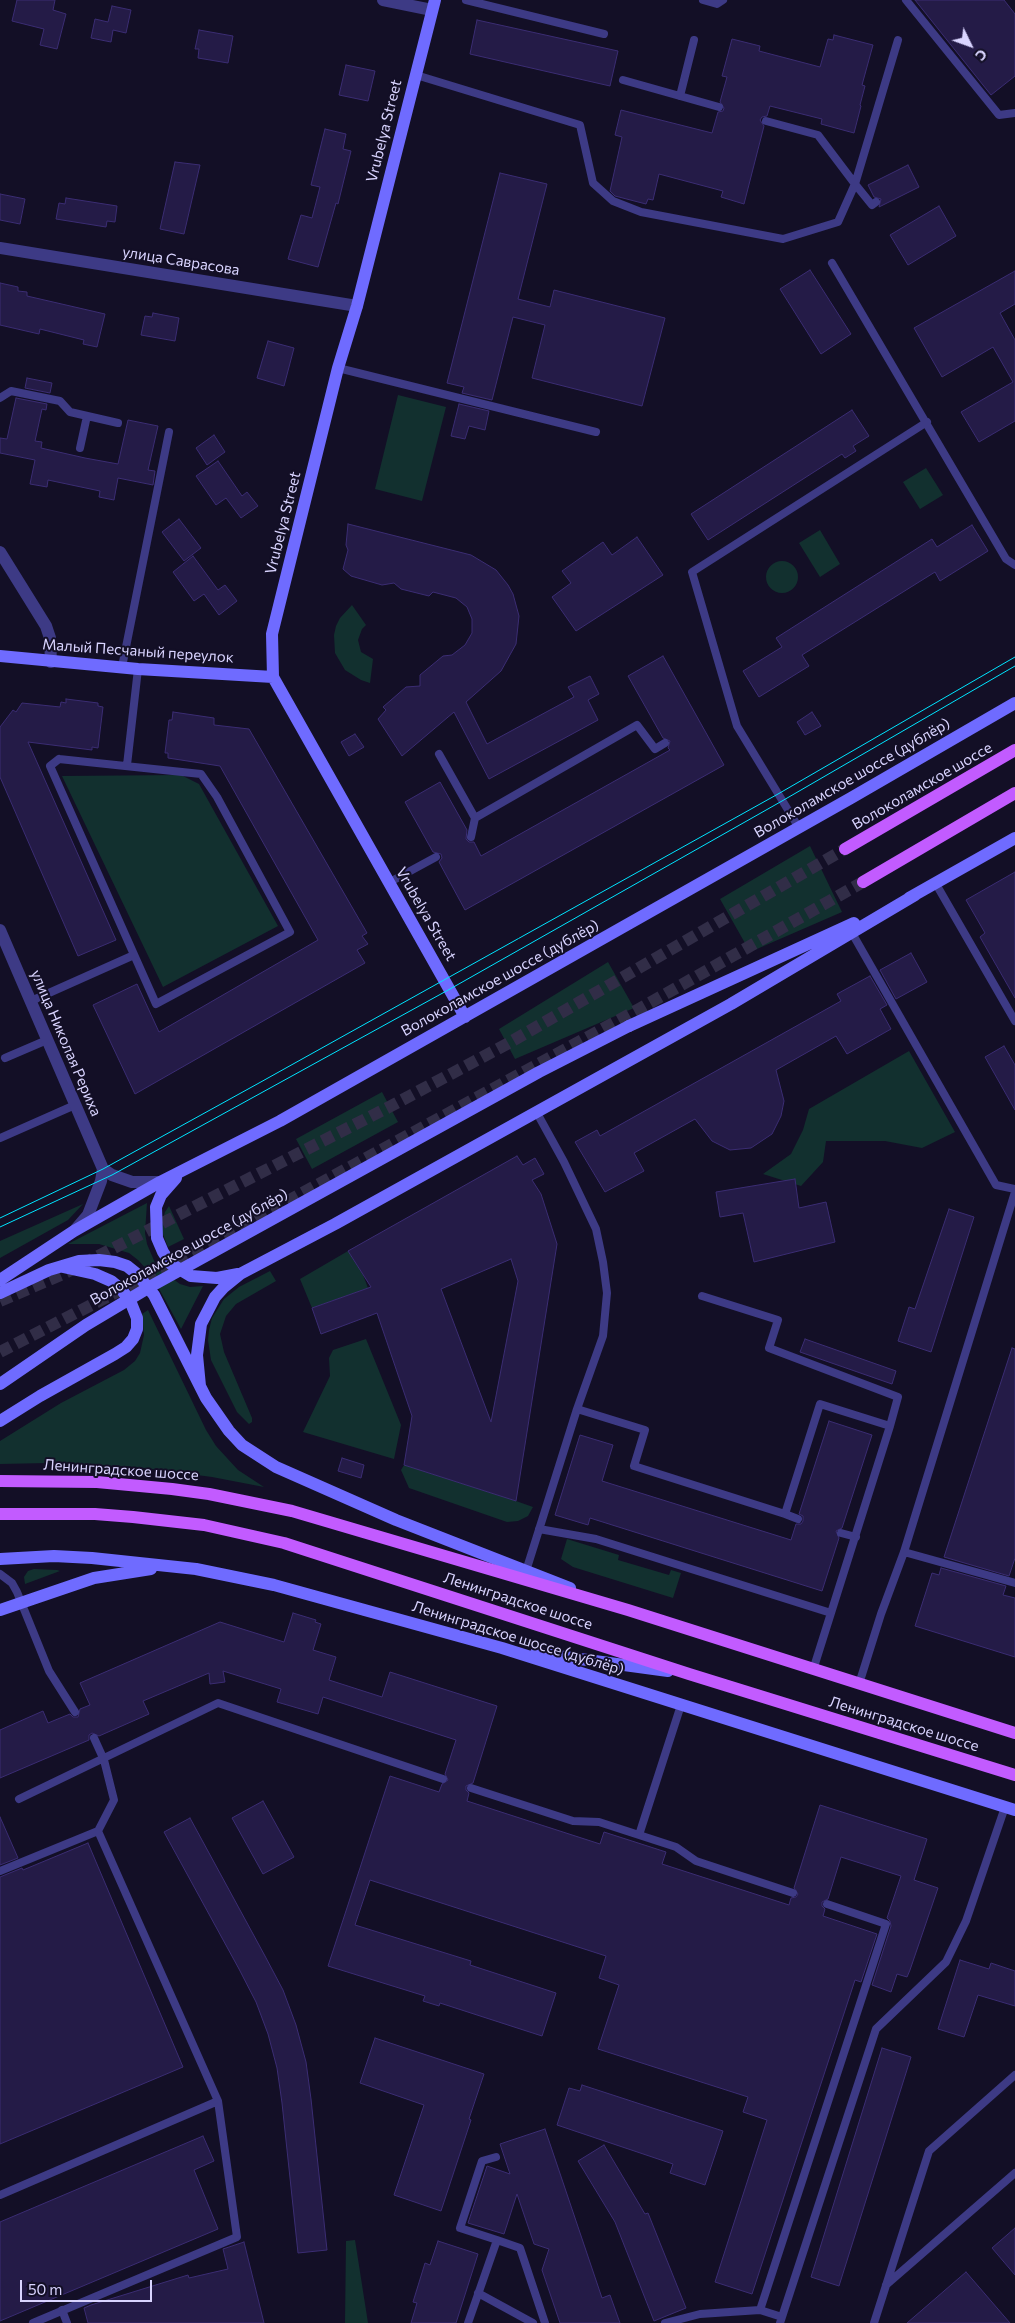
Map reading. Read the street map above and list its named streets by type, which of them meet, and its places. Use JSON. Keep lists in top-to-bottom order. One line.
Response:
{"streets":{"main road":["Vrubelya Street","Малый Песчаный переулок","Волоколамское шоссе (дублёр)","Волоколамское шоссе","Ленинградское шоссе","Ленинградское шоссе (дублёр)"],"street":["улица Саврасова","улица Николая Рериха"]},"crossings":[["Vrubelya Street","улица Саврасова"],["Vrubelya Street","Малый Песчаный переулок"],["Vrubelya Street","Волоколамское шоссе (дублёр)"]],"scale_bar":"50 m","north":"bottom right"}
